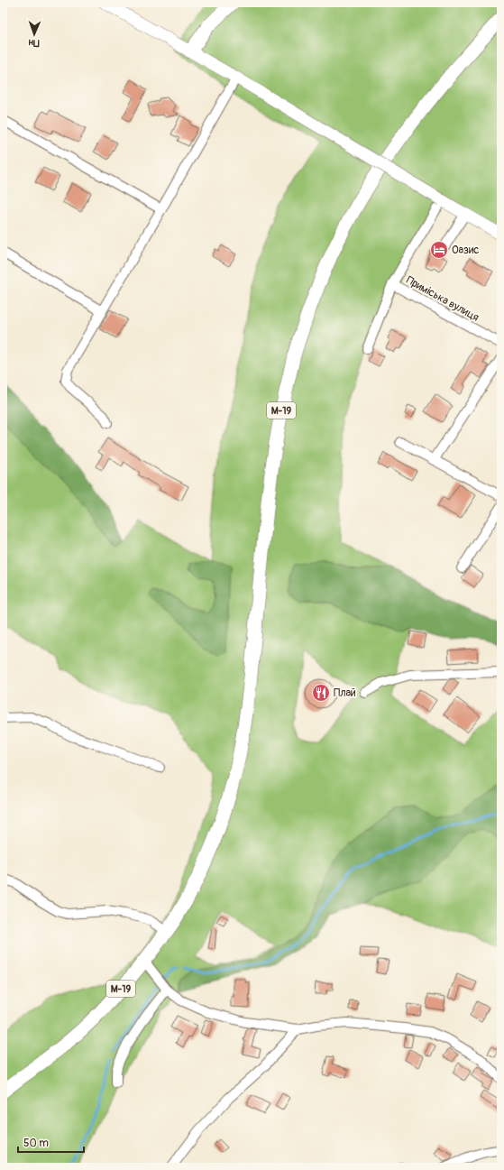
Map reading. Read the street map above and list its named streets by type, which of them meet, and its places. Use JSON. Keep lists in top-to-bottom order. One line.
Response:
{"streets":{"highway":["М-19"],"street":["Приміська вулиця"]},"places":{"hotel":["Оазис"],"restaurant":["Плай"]},"scale_bar":"50 m","north":"bottom"}
